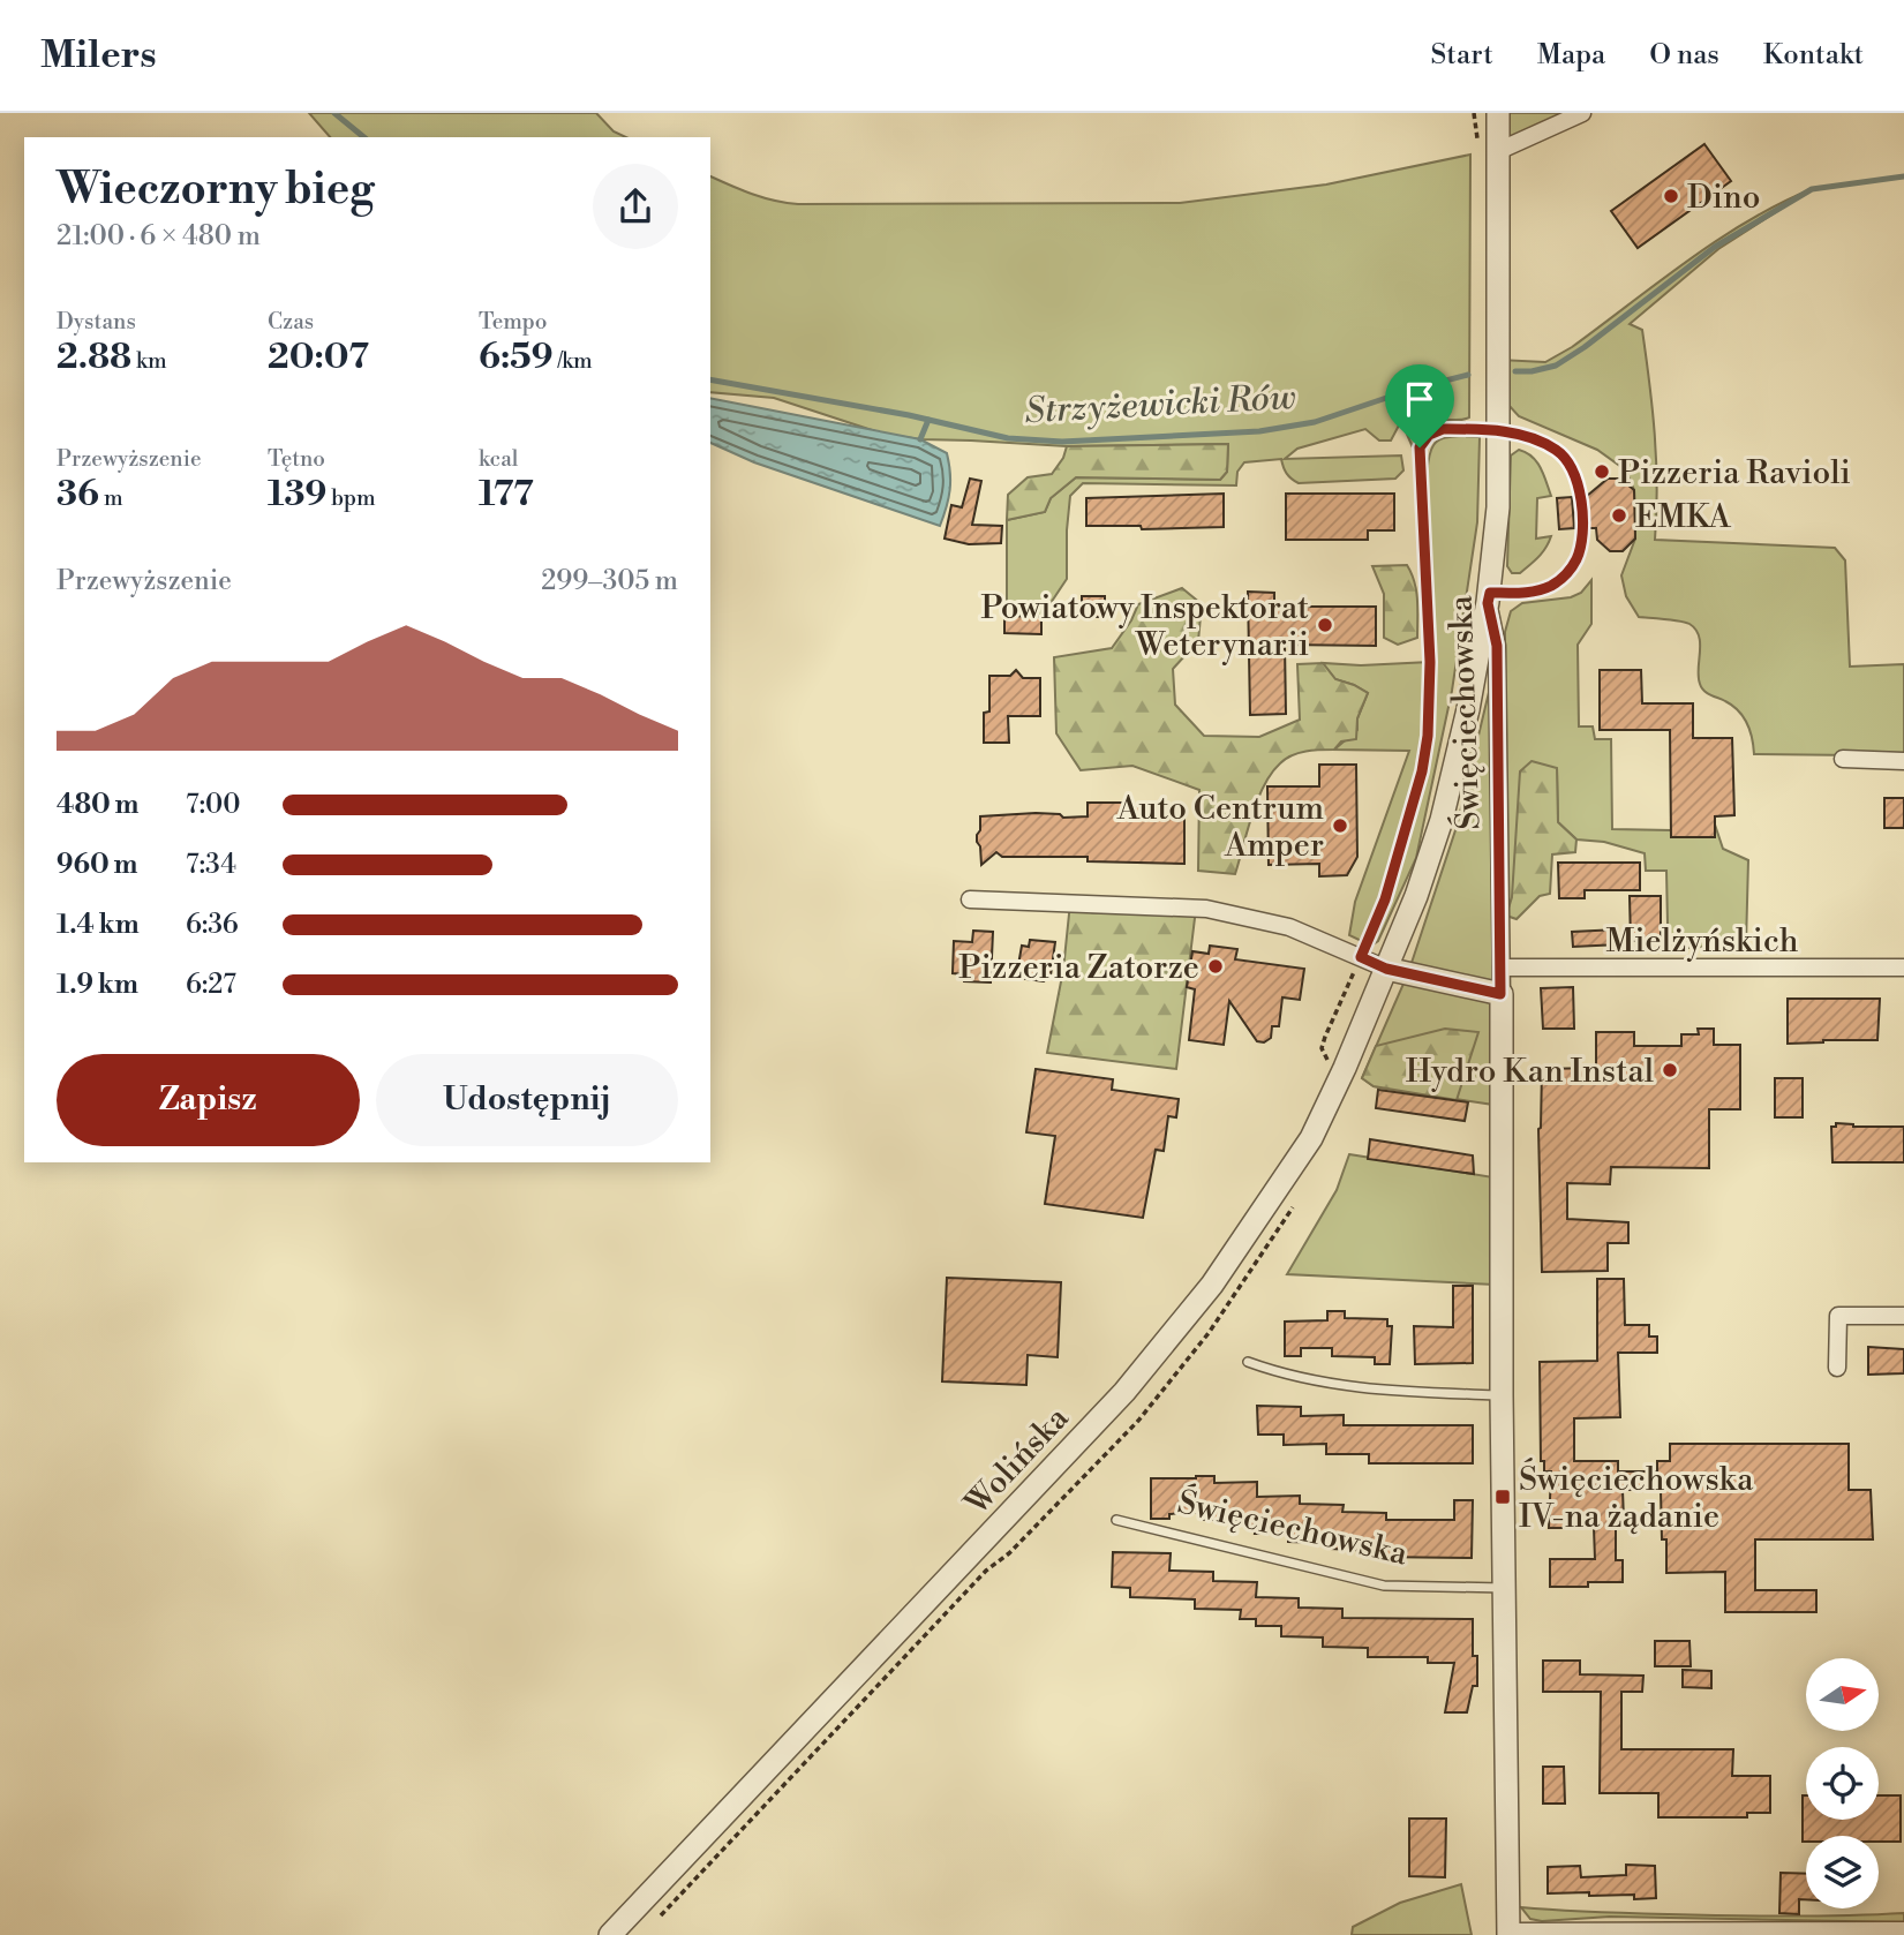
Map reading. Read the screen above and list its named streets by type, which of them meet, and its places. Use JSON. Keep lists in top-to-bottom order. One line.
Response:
{"streets":{"street":["Święciechowska","Mielżyńskich","Wolińska"]},"crossings":[["Święciechowska","Mielżyńskich"],["Święciechowska","Wolińska"]],"water":["Strzyżewicki Rów"],"places":{"other":["Dino","Pizzeria Ravioli","EMKA","Powiatowy Inspektorat Weterynarii","Auto Centrum Amper","Pizzeria Zatorze","Hydro Kan Instal"],"transit":["Święciechowska IV-na żądanie"]},"north":"right","page":{"header":"Milers","nav":["Start","Mapa","O nas","Kontakt"],"heading":["Wieczorny bieg","21:00 · 6 × 480 m"],"stats":[["Dystans","2.88 km"],["Czas","20:07"],["Tempo","6:59 /km"],["Przewyższenie","36 m"],["Tętno","139 bpm"],["kcal","177"]],"chart":["Przewyższenie","299–305 m"],"list":[{"name":"480 m","note":"7:00"},{"name":"960 m","note":"7:34"},{"name":"1.4 km","note":"6:36"},{"name":"1.9 km","note":"6:27"}],"buttons":["Zapisz","Udostępnij"]}}
